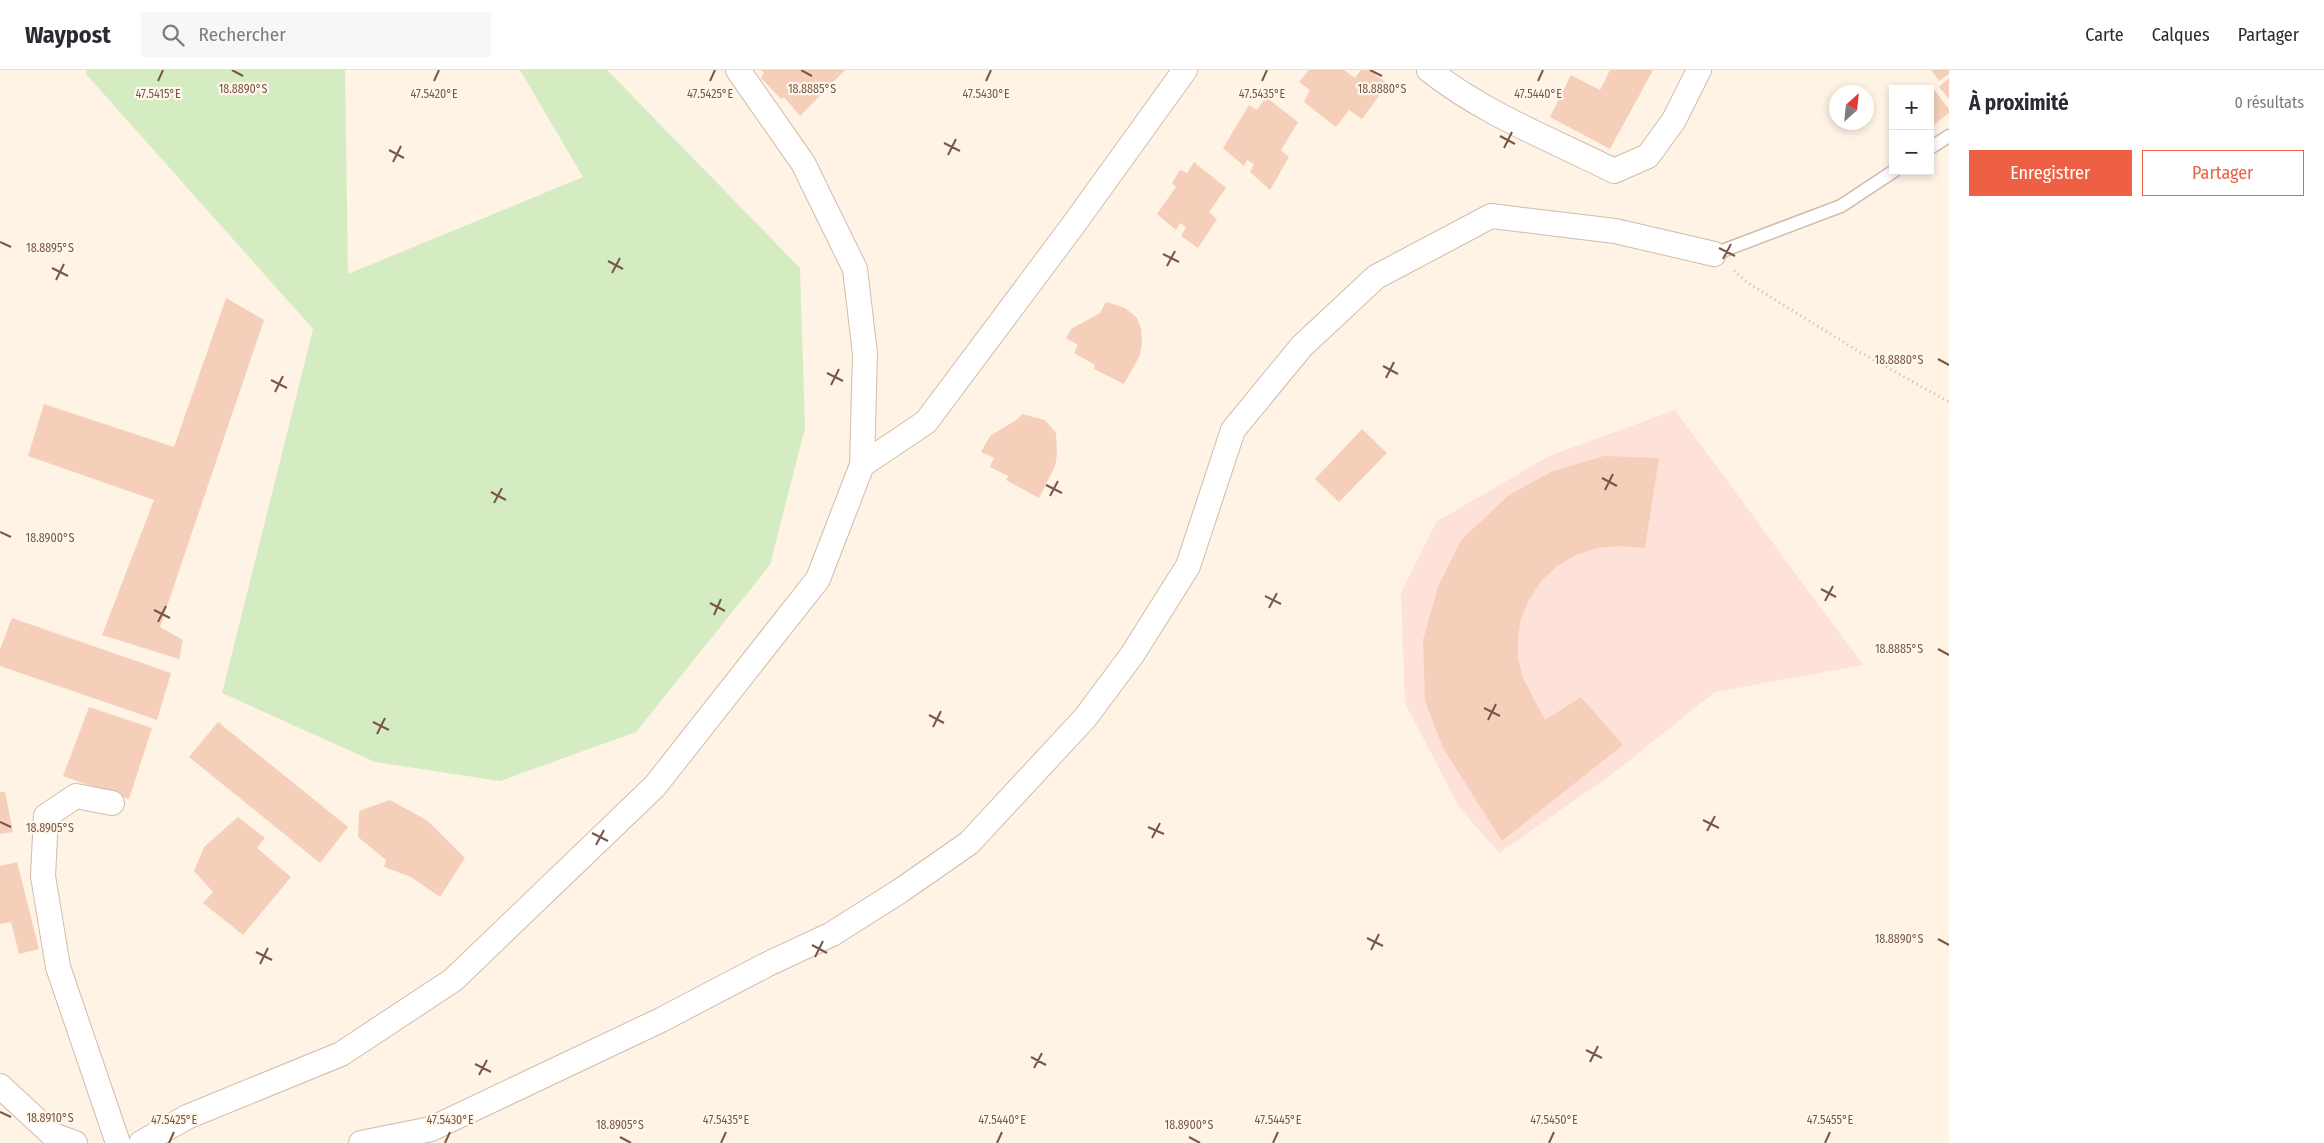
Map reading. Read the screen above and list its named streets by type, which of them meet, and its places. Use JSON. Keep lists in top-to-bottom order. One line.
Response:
{"north":"top right","page":{"header":"Waypost","search":"Rechercher","nav":["Carte","Calques","Partager"],"heading":["À proximité","0 résultats"],"map_buttons":["+","−"],"buttons":["Enregistrer","Partager"]},"coordinates":["18.8890°S","18.8885°S","18.8880°S","47.5415°E","47.5420°E","47.5425°E","47.5430°E","47.5435°E","47.5440°E","18.8895°S","18.8900°S","18.8905°S","18.8910°S","47.5445°E","47.5450°E","47.5455°E"]}
